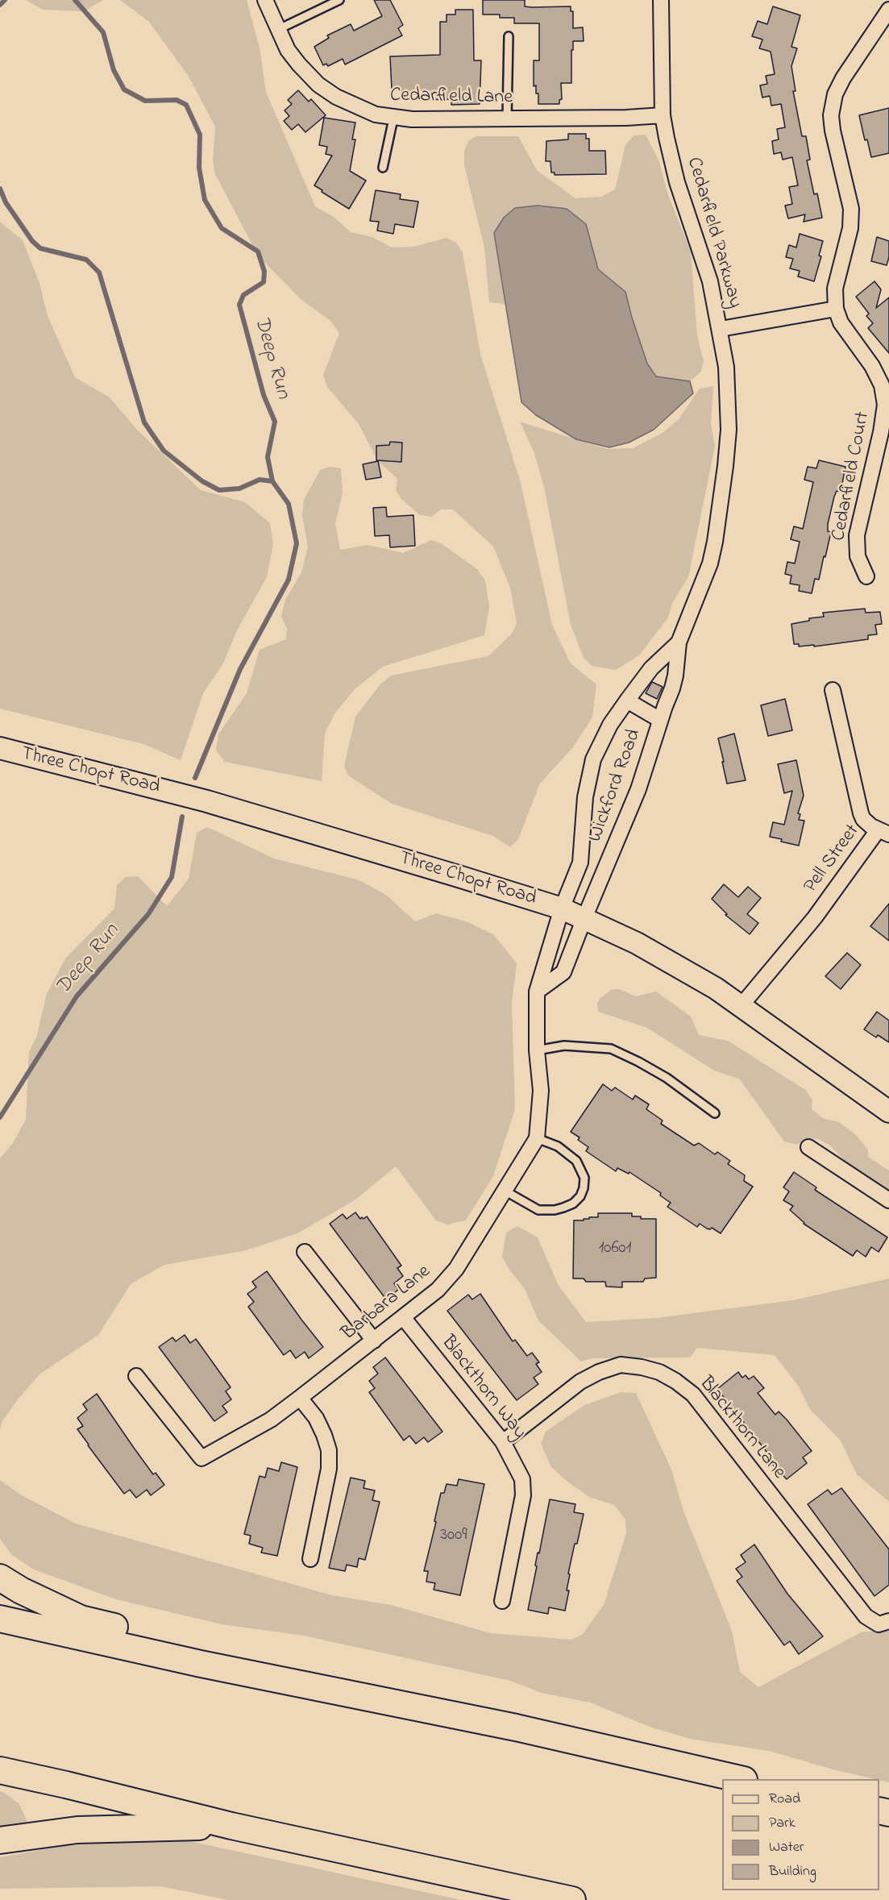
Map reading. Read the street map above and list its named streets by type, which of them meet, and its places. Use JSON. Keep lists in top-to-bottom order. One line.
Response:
{"streets":{"main road":["Three Chopt Road"],"street":["Cedarfield Lane","Cedarfield Parkway","Cedarfield Court","Wickford Road","Pell Street","Barbara Lane","Blackthorn Way","Blackthorn Lane"]},"crossings":[["Cedarfield Lane","Cedarfield Parkway"],["Cedarfield Parkway","Wickford Road"],["Three Chopt Road","Wickford Road"],["Three Chopt Road","Pell Street"],["Three Chopt Road","Barbara Lane"],["Wickford Road","Barbara Lane"],["Barbara Lane","Blackthorn Way"],["Blackthorn Way","Blackthorn Lane"]],"water":["Deep Run"],"house_numbers":["10601","3009"],"legend":["Road","Park","Water","Building"]}
